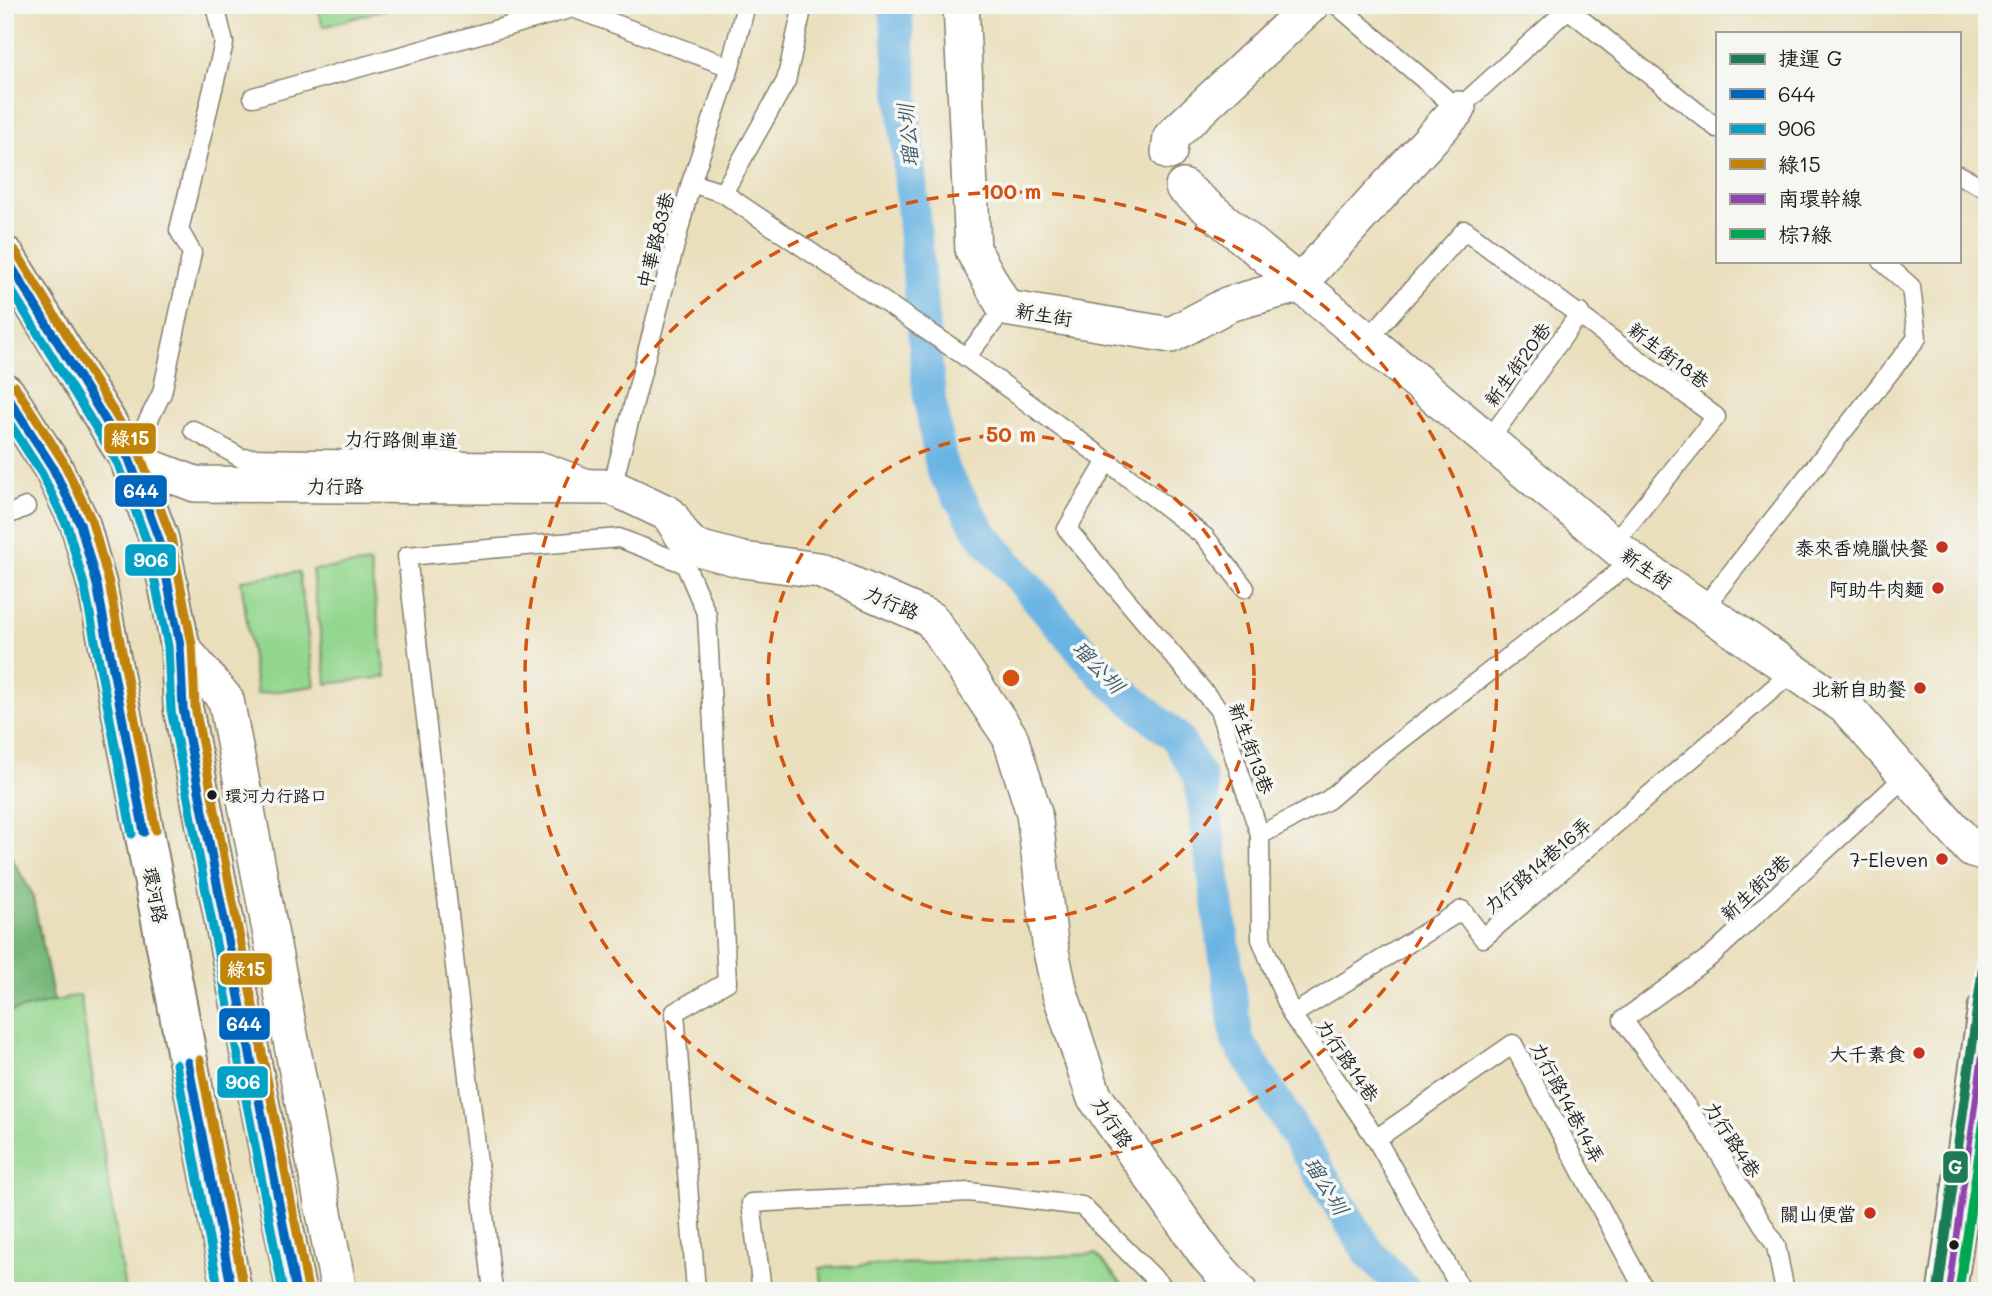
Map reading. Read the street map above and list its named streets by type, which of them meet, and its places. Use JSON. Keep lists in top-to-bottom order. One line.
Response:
{"streets":{"main road":["環河路"],"street":["新生街","力行路"],"lane":["中華路83巷","新生街18巷","新生街20巷","力行路側車道","新生街13巷","力行路14巷16弄","新生街3巷","力行路14巷","力行路14巷14弄","力行路4巷"]},"crossings":[["中華路83巷","力行路側車道"],["中華路83巷","力行路"],["新生街","新生街18巷"],["新生街","新生街20巷"],["新生街","力行路14巷16弄"],["新生街","新生街3巷"],["新生街18巷","新生街20巷"],["力行路側車道","力行路"],["新生街13巷","力行路14巷"],["力行路14巷16弄","力行路14巷"],["新生街3巷","力行路4巷"],["力行路14巷","力行路14巷14弄"]],"water":["瑠公圳"],"places":["泰來香燒臘快餐","阿助牛肉麵","北新自助餐","環河力行路口","7-Eleven","大千素食","關山便當"],"lines":["transit line 綠15","transit line 644","transit line 906","metro line G","transit line 南環幹線","transit line 棕7綠"],"legend":["捷運 G","644","906","綠15","南環幹線","棕7綠"],"rings":["100 m","50 m"]}
